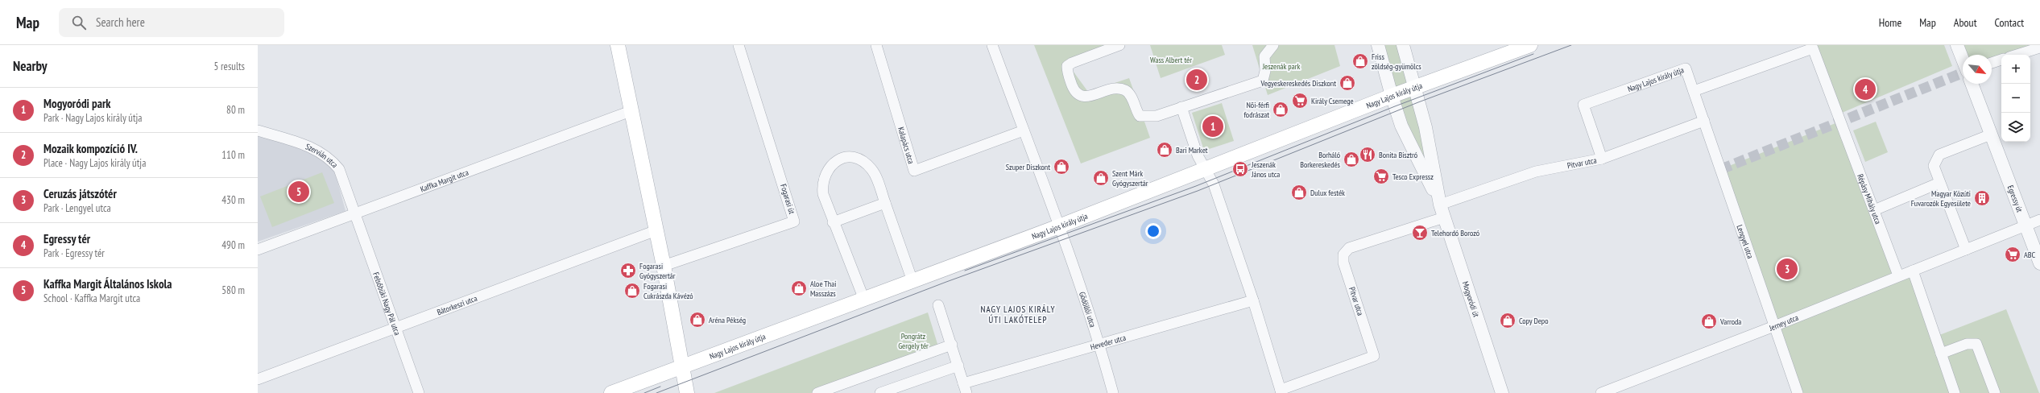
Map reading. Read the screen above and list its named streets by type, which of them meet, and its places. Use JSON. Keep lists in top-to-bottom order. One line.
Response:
{"streets":{"main road":["Nagy Lajos király útja"],"street":["Kalapács utca","Szervián utca","Pitvar utca","Kaffka Margit utca","Répásy Mihály utca","Fogarasi út","Egressy út","Lengyel utca","Mogyoródi út","Felsőbüki Nagy Pál utca","Bátorkeszi utca","Gödöllői utca","Jerney utca","Heveder utca"]},"crossings":[["Nagy Lajos király útja","Pitvar utca"],["Nagy Lajos király útja","Répásy Mihály utca"],["Nagy Lajos király útja","Lengyel utca"],["Nagy Lajos király útja","Mogyoródi út"],["Nagy Lajos király útja","Gödöllői utca"],["Szervián utca","Kaffka Margit utca"],["Szervián utca","Felsőbüki Nagy Pál utca"],["Pitvar utca","Lengyel utca"],["Pitvar utca","Mogyoródi út"],["Kaffka Margit utca","Felsőbüki Nagy Pál utca"],["Répásy Mihály utca","Lengyel utca"],["Répásy Mihály utca","Jerney utca"],["Egressy út","Jerney utca"],["Lengyel utca","Jerney utca"],["Felsőbüki Nagy Pál utca","Bátorkeszi utca"],["Gödöllői utca","Heveder utca"]],"districts":["NAGY LAJOS KIRÁLY ÚTI LAKÓTELEP"],"parks":["Wass Albert tér","Jeszenák park","Pongrátz Gergely tér"],"places":{"shop":["Friss zöldség-gyümölcs","Vegyeskereskedés Diszkont","Női-férfi fodrászat","Bari Market","Borháló Borkereskedés","Szuper Diszkont","Szent Márk Gyógyszertár","Dulux festék","Aloe Thai Masszázs","Fogarasi Cukrászda Kávézó","Aréna Pékség","Copy Depo","Varroda"],"supermarket":["Király Csemege","Tesco Expressz","ABC"],"restaurant":["Bonita Bisztró"],"bus stop":["Jeszenák János utca"],"building":["Magyar Közúti Fuvarozók Egyesülete"],"bar":["Telehordó Borozó"],"pharmacy":["Fogarasi Gyógyszertár"]},"north":"bottom right","page":{"header":"Map","search":"Search here","nav":["Home","Map","About","Contact"],"heading":["Nearby","5 results"],"map_buttons":["+","−"],"pins":["2","4","1","5","3"],"list":[{"mark":"1","name":"Mogyoródi park","note":"Park · Nagy Lajos király útja","value":"80 m"},{"mark":"2","name":"Mozaik kompozíció IV.","note":"Place · Nagy Lajos király útja","value":"110 m"},{"mark":"3","name":"Ceruzás játszótér","note":"Park · Lengyel utca","value":"430 m"},{"mark":"4","name":"Egressy tér","note":"Park · Egressy tér","value":"490 m"},{"mark":"5","name":"Kaffka Margit Általános Iskola","note":"School · Kaffka Margit utca","value":"580 m"}]}}
